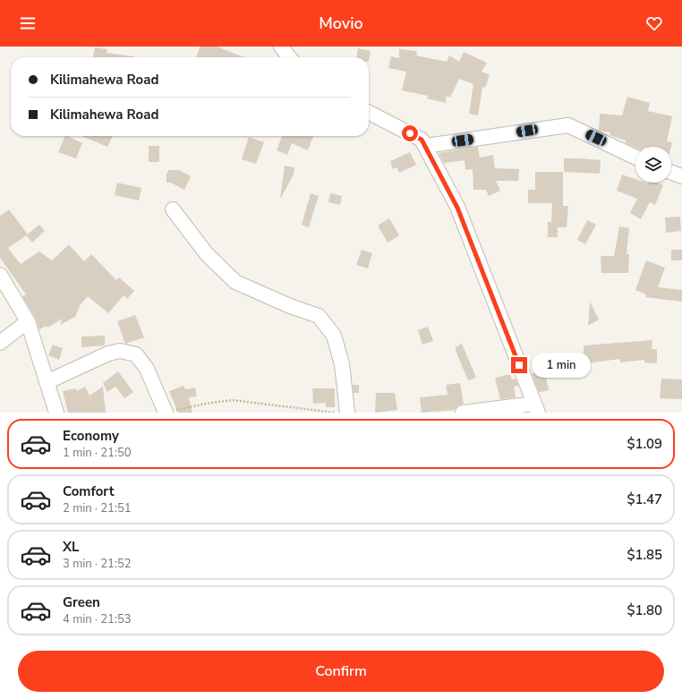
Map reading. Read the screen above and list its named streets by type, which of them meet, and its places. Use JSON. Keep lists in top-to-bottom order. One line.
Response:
{"page":{"header":"Movio","banner":["Kilimahewa Road","Kilimahewa Road"],"bubble":"1 min","list":[{"name":"Economy","note":"1 min · 21:50","value":"$1.09"},{"name":"Comfort","note":"2 min · 21:51","value":"$1.47"},{"name":"XL","note":"3 min · 21:52","value":"$1.85"},{"name":"Green","note":"4 min · 21:53","value":"$1.80"}],"buttons":"Confirm"}}
